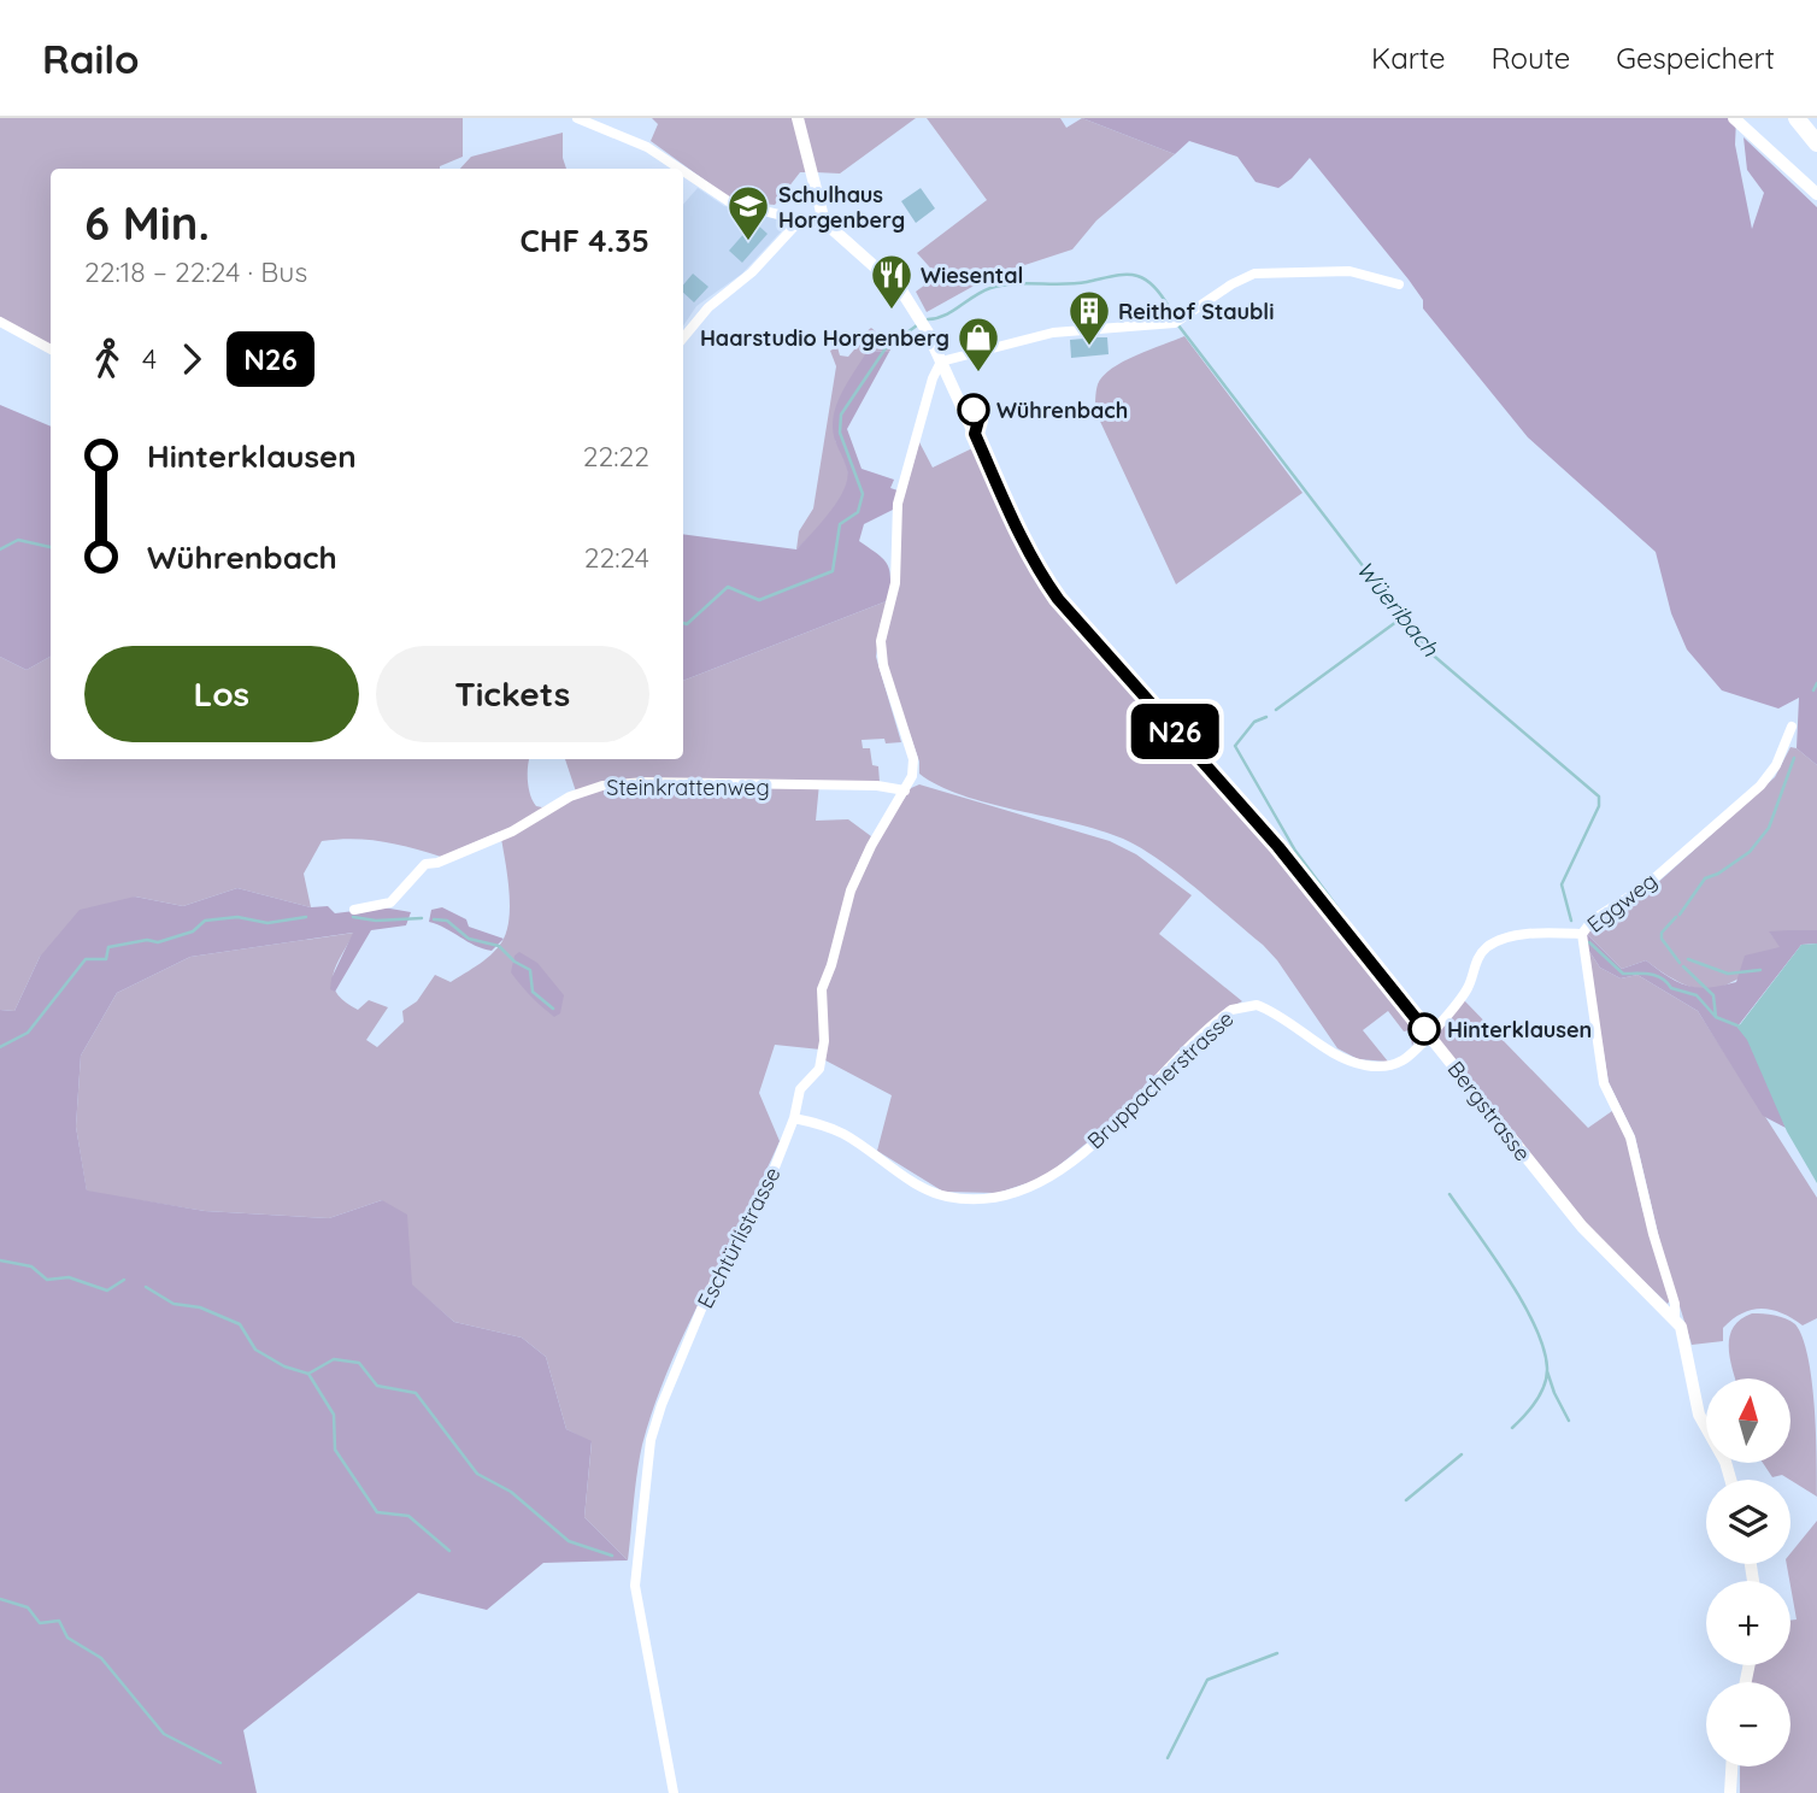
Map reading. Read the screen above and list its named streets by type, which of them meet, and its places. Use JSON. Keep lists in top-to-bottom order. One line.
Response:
{"streets":{"street":["Steinkrattenweg","Eggweg","Bruppacherstrasse","Bergstrasse","Eschtürlistrasse"]},"crossings":[["Steinkrattenweg","Eschtürlistrasse"],["Eggweg","Bruppacherstrasse"],["Eggweg","Bergstrasse"],["Bruppacherstrasse","Bergstrasse"],["Bruppacherstrasse","Eschtürlistrasse"],["Bergstrasse","Eschtürlistrasse"]],"water":["Wüeribach"],"places":{"school or university":["Schulhaus Horgenberg"],"restaurant":["Wiesental"],"building":["Reithof Staubli"],"shop":["Haarstudio Horgenberg"],"other":["Wührenbach","Hinterklausen"]},"lines":["bus line N26"],"north":"top","page":{"header":"Railo","nav":["Karte","Route","Gespeichert"],"on_map":"N26","heading":["6 Min.","22:18 – 22:24 · Bus","CHF 4.35"],"legs":["4","N26"],"list":[{"name":"Hinterklausen","value":"22:22"},{"name":"Wührenbach","value":"22:24"}],"buttons":["Los","Tickets"],"map_buttons":["+","−"]}}
